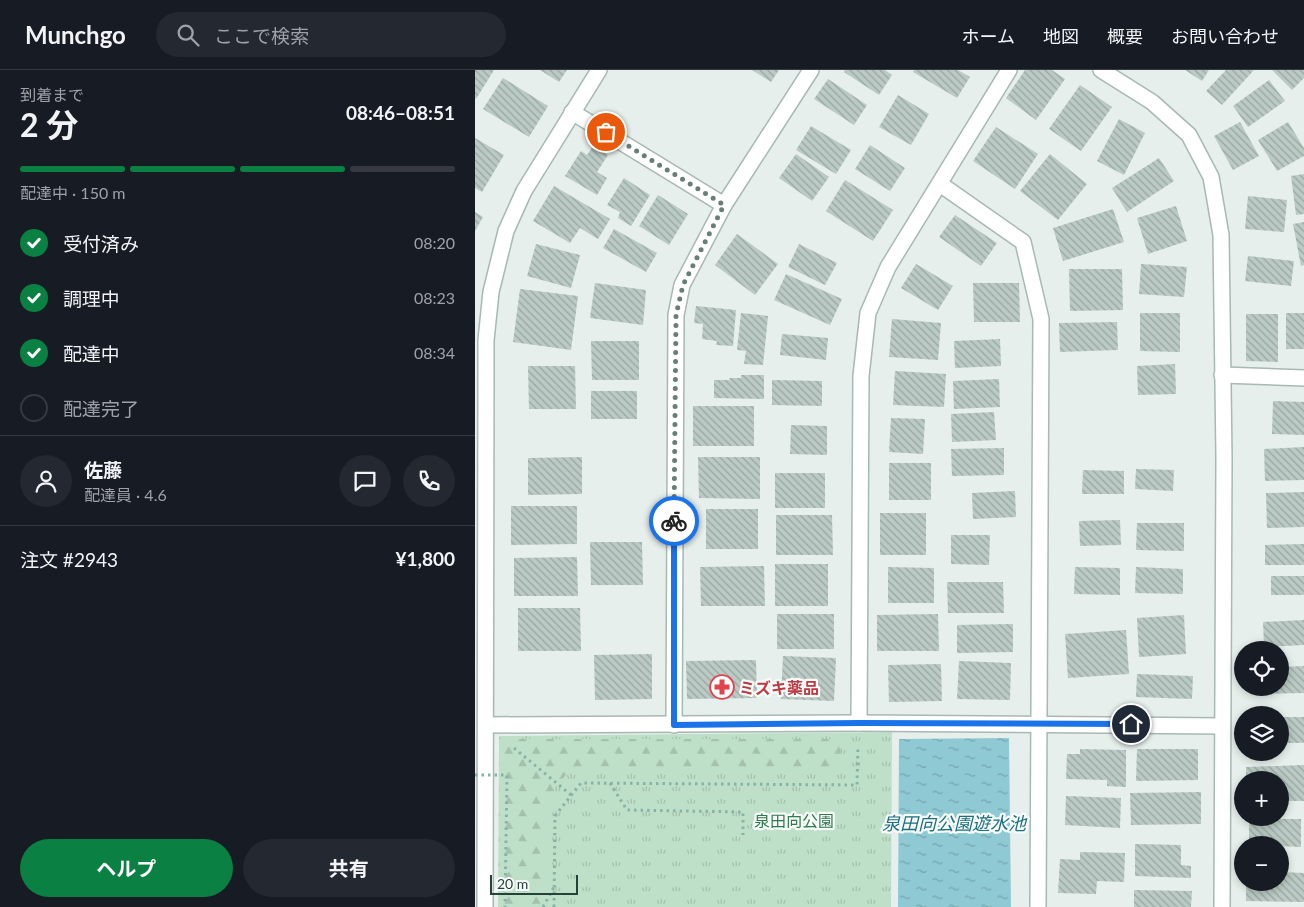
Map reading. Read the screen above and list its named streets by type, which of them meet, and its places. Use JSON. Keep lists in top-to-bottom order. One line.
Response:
{"water":["泉田向公園遊水池"],"parks":["泉田向公園"],"places":{"pharmacy":["ミズキ薬品"]},"scale_bar":"20 m","page":{"header":"Munchgo","search":"ここで検索","nav":["ホーム","地図","概要","お問い合わせ"],"heading":["2 分","到着まで","08:46–08:51"],"panel":["佐藤","配達員 · 4.6","注文 #2943","¥1,800"],"bar":"配達中 · 150 m","list":[["受付済み","08:20"],["調理中","08:23"],["配達中","08:34"],"配達完了"],"map_buttons":["+","−"],"buttons":["ヘルプ","共有"],"scale":"20 m"}}
